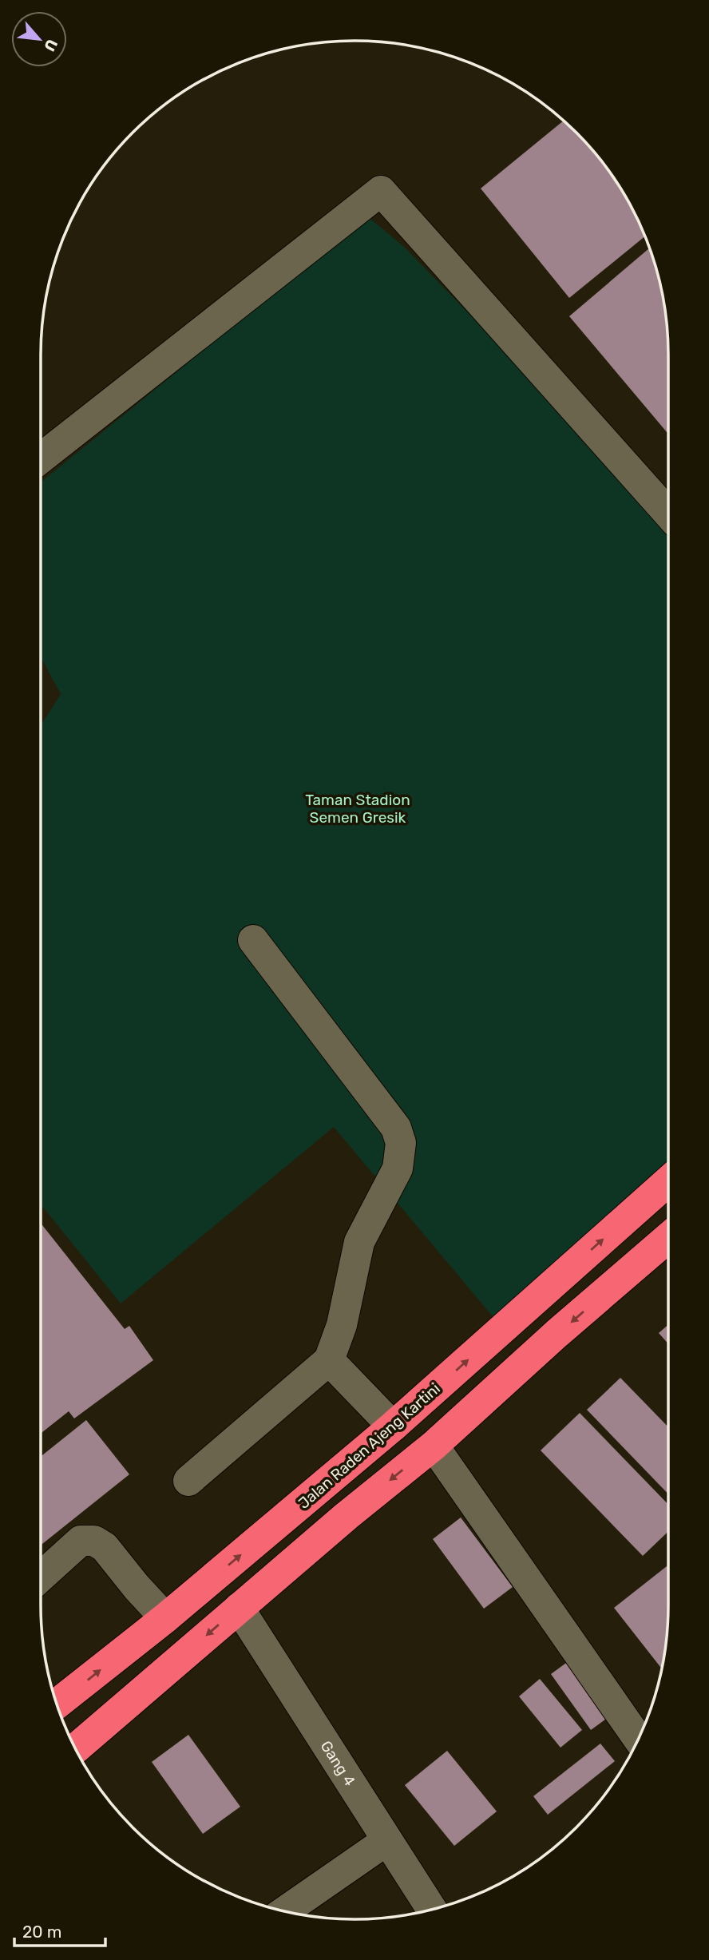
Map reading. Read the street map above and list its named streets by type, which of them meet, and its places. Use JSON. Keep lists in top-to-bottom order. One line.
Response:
{"streets":{"highway":["Jalan Raden Ajeng Kartini"],"street":["Gang 4"]},"parks":["Taman Stadion Semen Gresik"],"scale_bar":"20 m","north":"bottom right"}
